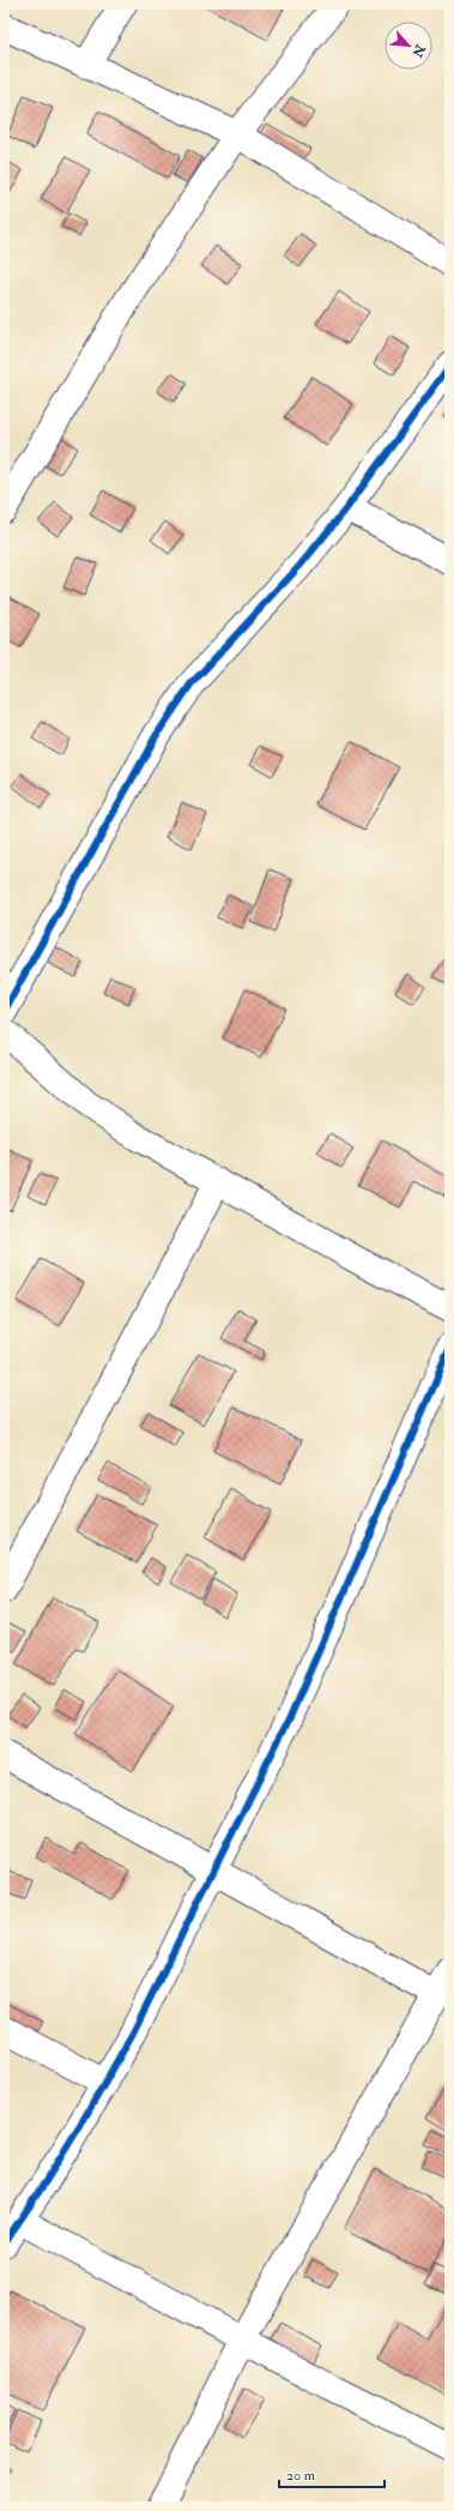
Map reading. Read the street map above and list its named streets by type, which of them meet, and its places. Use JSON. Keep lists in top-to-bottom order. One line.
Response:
{"scale_bar":"20 m","north":"bottom right"}
